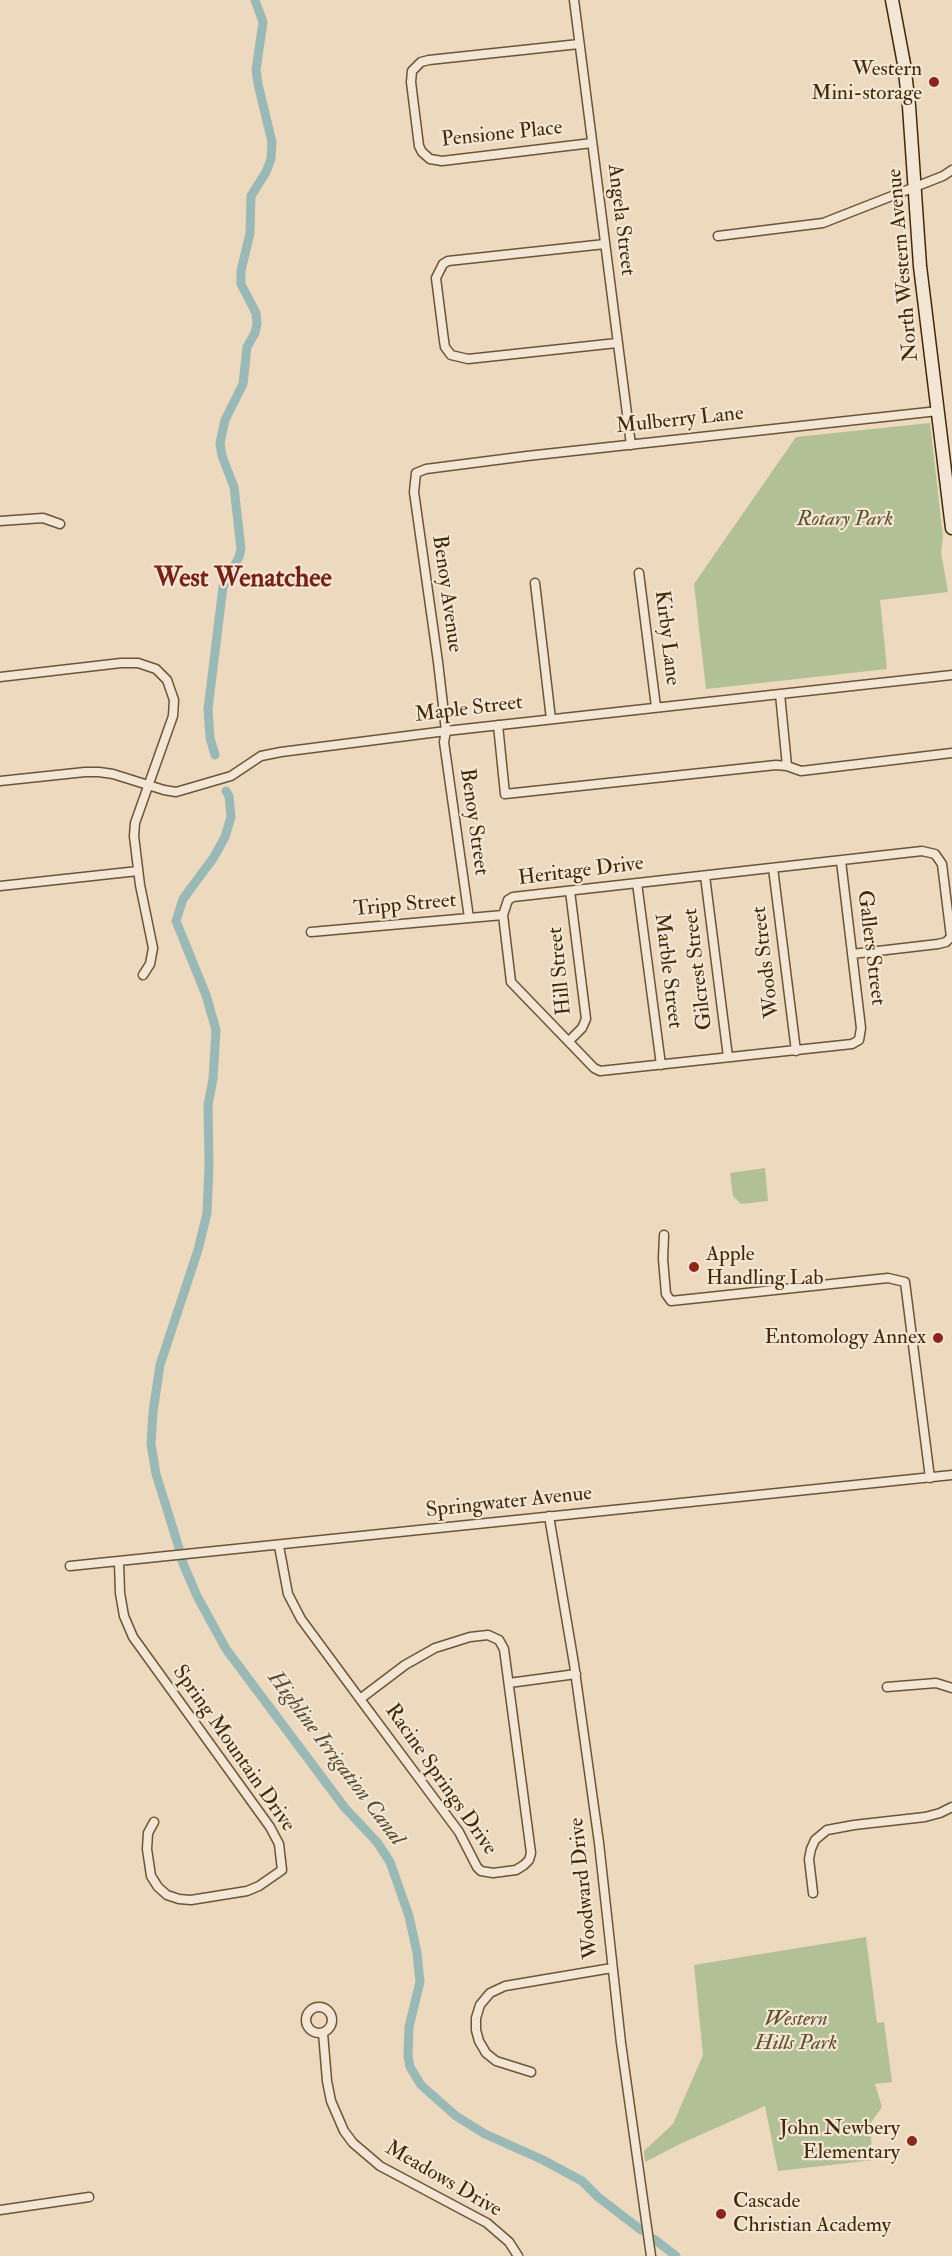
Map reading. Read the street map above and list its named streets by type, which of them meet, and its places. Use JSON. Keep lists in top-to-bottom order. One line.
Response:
{"streets":{"main road":["North Western Avenue"],"street":["Pensione Place","Angela Street","Mulberry Lane","Benoy Avenue","Kirby Lane","Maple Street","Benoy Street","Heritage Drive","Tripp Street","Gallers Street","Woods Street","Gilcrest Street","Hill Street","Marble Street","Springwater Avenue","Spring Mountain Drive","Racine Springs Drive","Woodward Drive","Meadows Drive"]},"crossings":[["Pensione Place","Angela Street"],["Angela Street","Mulberry Lane"],["North Western Avenue","Mulberry Lane"],["Mulberry Lane","Benoy Avenue"],["Benoy Avenue","Maple Street"],["Benoy Avenue","Benoy Street"],["Kirby Lane","Maple Street"],["Maple Street","Benoy Street"],["Benoy Street","Tripp Street"],["Heritage Drive","Tripp Street"],["Heritage Drive","Gallers Street"],["Heritage Drive","Woods Street"],["Heritage Drive","Gilcrest Street"],["Heritage Drive","Hill Street"],["Heritage Drive","Marble Street"],["Springwater Avenue","Spring Mountain Drive"],["Springwater Avenue","Racine Springs Drive"],["Springwater Avenue","Woodward Drive"]],"districts":["West Wenatchee"],"water":["Highline Irrigation Canal"],"parks":["Rotary Park","Western Hills Park"],"places":["Western Mini-storage","Apple Handling Lab","Entomology Annex","John Newbery Elementary","Cascade Christian Academy"]}
